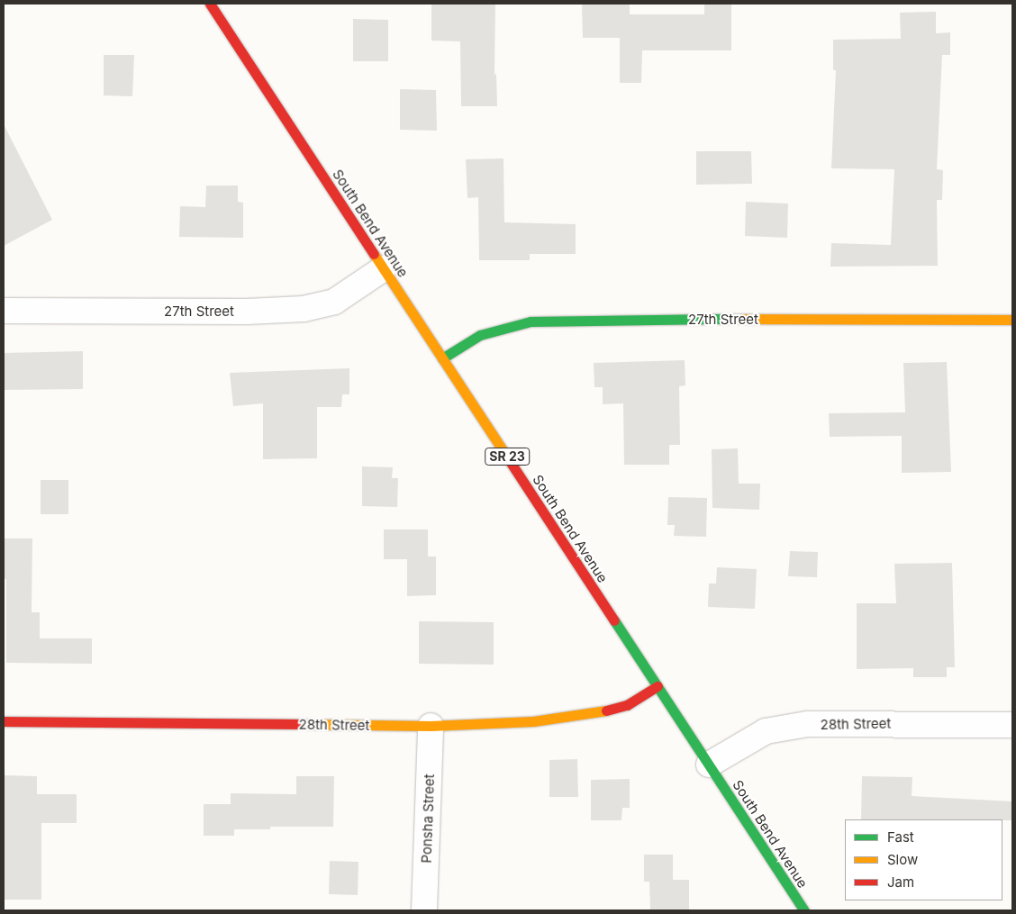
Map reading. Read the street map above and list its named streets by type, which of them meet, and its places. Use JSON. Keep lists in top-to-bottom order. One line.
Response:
{"streets":{"street":["South Bend Avenue","27th Street","SR 23","28th Street","Ponsha Street"]},"crossings":[["South Bend Avenue","27th Street"],["South Bend Avenue","28th Street"],["28th Street","Ponsha Street"]],"legend":["Fast","Slow","Jam"]}
